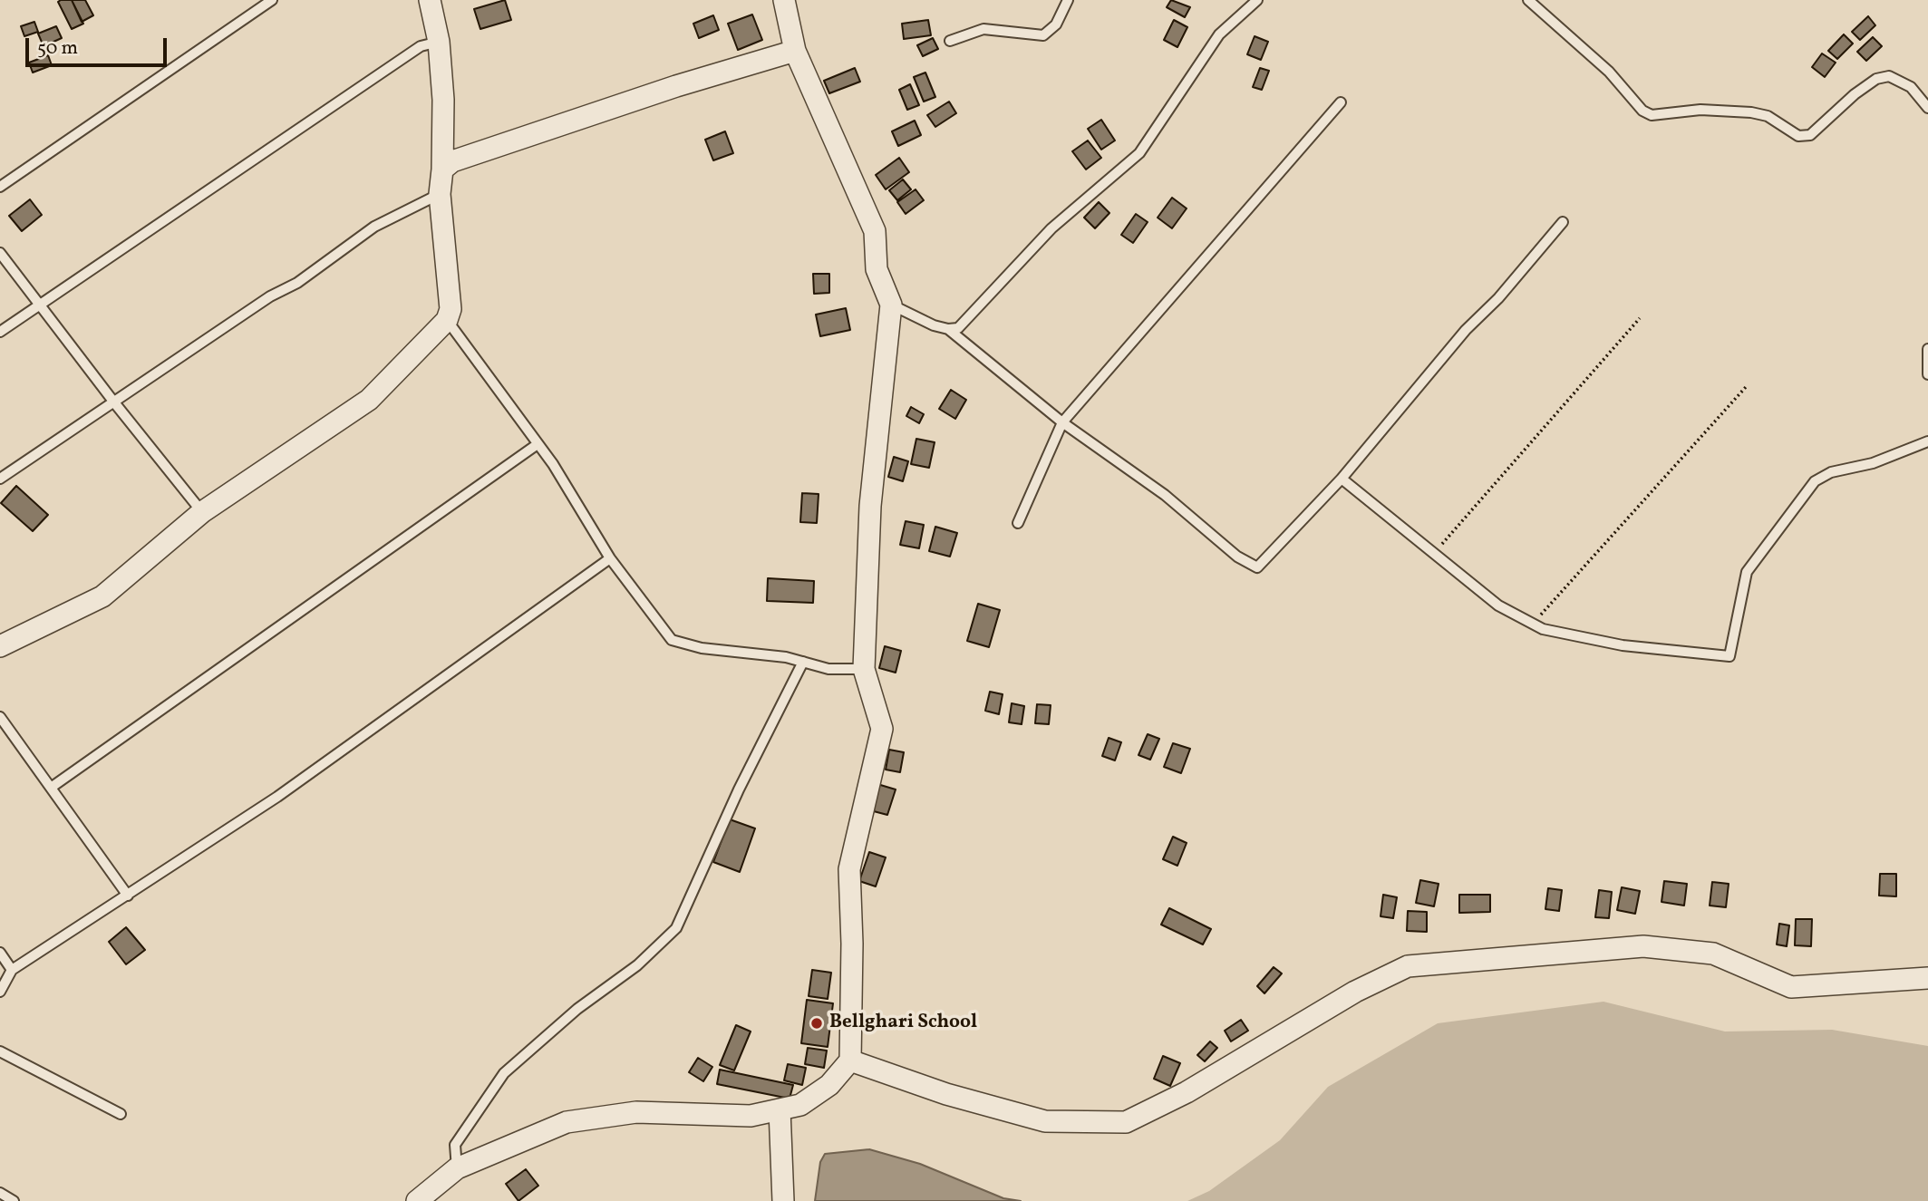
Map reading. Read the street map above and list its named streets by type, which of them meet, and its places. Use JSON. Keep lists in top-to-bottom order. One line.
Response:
{"places":["Bellghari School"],"scale_bar":"50 m"}
